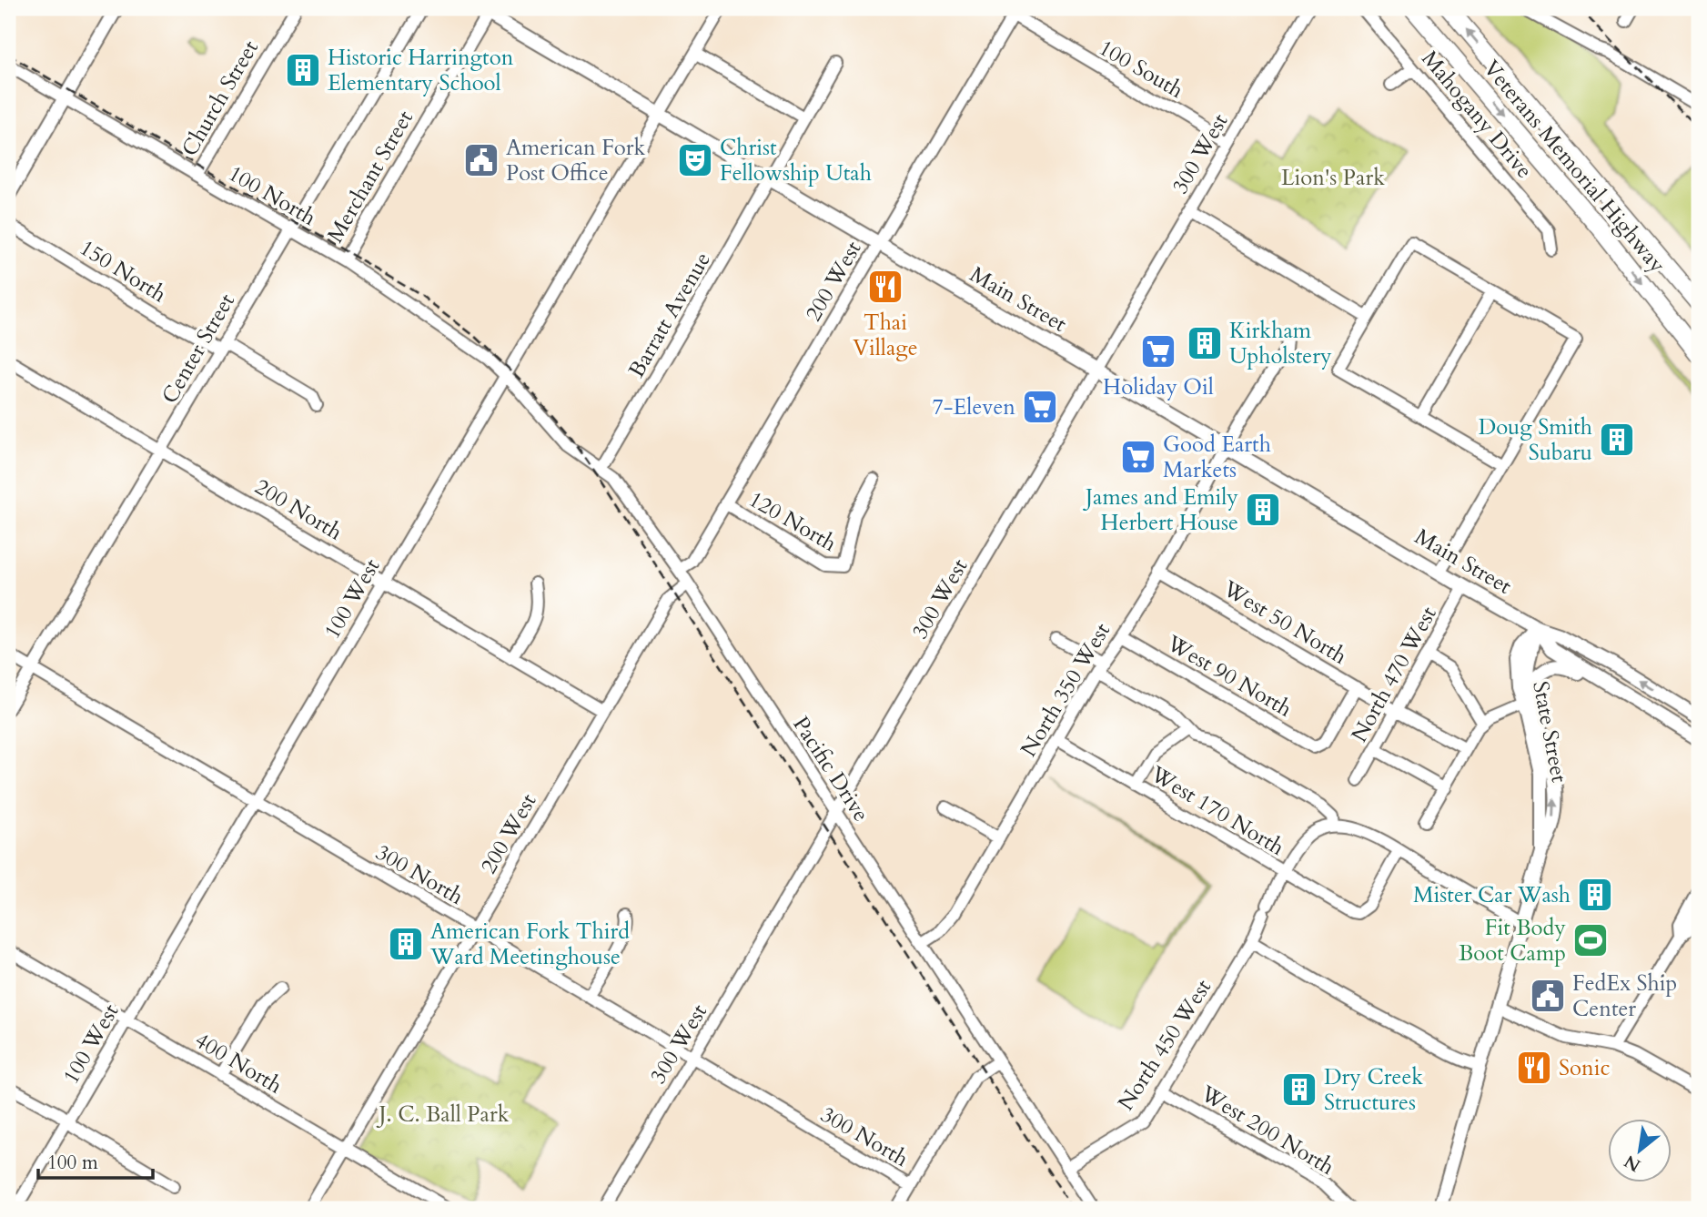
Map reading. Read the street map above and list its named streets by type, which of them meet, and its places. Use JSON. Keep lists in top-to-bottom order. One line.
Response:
{"streets":{"highway":["Veterans Memorial Highway"],"main road":["Main Street","State Street"],"street":["100 South","Church Street","Mahogany Drive","300 West","Merchant Street","100 North","150 North","200 West","Barratt Avenue","Center Street","200 North","120 North","100 West","West 50 North","North 470 West","West 90 North","North 350 West","Pacific Drive","West 170 North","300 North","North 450 West","400 North","West 200 North"]},"crossings":[["100 South","300 West"],["100 South","200 West"],["Church Street","100 North"],["300 West","Main Street"],["300 West","Pacific Drive"],["300 West","300 North"],["Merchant Street","100 North"],["Merchant Street","Main Street"],["100 North","Center Street"],["100 North","100 West"],["100 North","Pacific Drive"],["150 North","Center Street"],["200 West","Main Street"],["200 West","200 North"],["200 West","120 North"],["200 West","Pacific Drive"],["200 West","300 North"],["200 West","400 North"],["Main Street","Barratt Avenue"],["Main Street","100 West"],["Main Street","North 470 West"],["Main Street","North 350 West"],["Main Street","State Street"],["Barratt Avenue","Pacific Drive"],["Center Street","200 North"],["Center Street","300 North"],["200 North","100 West"],["100 West","Pacific Drive"],["100 West","300 North"],["100 West","400 North"],["West 50 North","North 470 West"],["West 50 North","West 90 North"],["West 50 North","North 350 West"],["West 90 North","North 350 West"],["North 350 West","Pacific Drive"],["North 350 West","West 170 North"],["Pacific Drive","North 450 West"],["West 170 North","North 450 West"],["North 450 West","West 200 North"]],"parks":["Lion's Park","J. C. Ball Park"],"places":{"building":["Historic Harrington Elementary School","Kirkham Upholstery","Doug Smith Subaru","James and Emily Herbert House","Mister Car Wash","American Fork Third Ward Meetinghouse","Dry Creek Structures"],"public building":["American Fork Post Office","FedEx Ship Center"],"theatre":["Christ Fellowship Utah"],"restaurant":["Thai Village","Sonic"],"supermarket":["Holiday Oil","7-Eleven","Good Earth Markets"],"sports":["Fit Body Boot Camp"]},"scale_bar":"100 m","north":"bottom left"}
